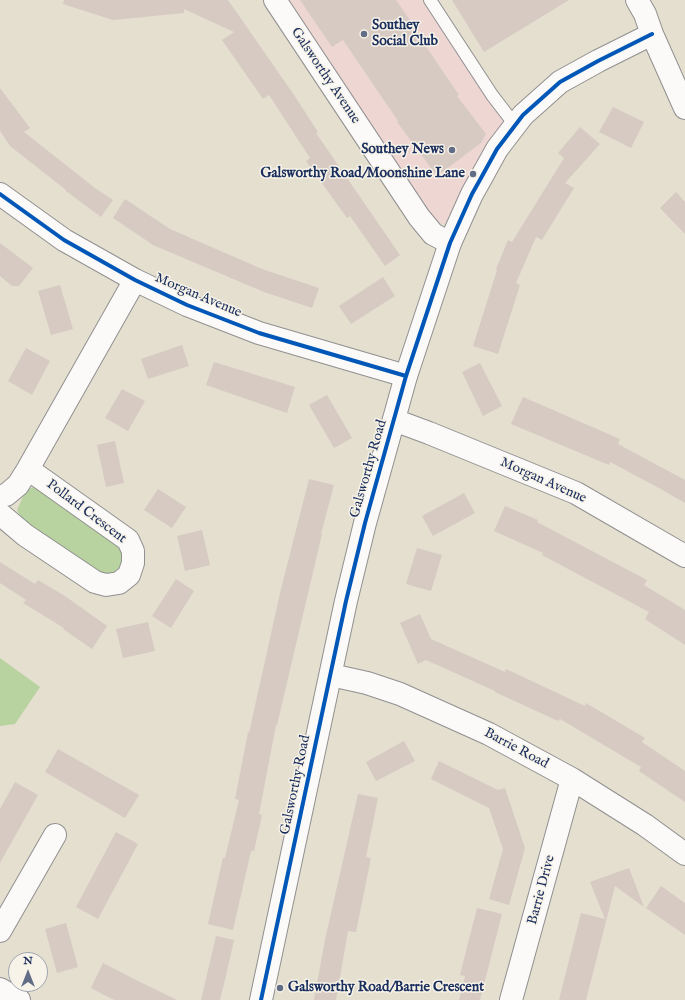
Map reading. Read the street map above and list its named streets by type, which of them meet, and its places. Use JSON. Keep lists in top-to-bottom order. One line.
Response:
{"streets":{"street":["Galsworthy Avenue","Morgan Avenue","Galsworthy Road","Pollard Crescent","Barrie Road","Barrie Drive"]},"crossings":[["Galsworthy Avenue","Galsworthy Road"],["Morgan Avenue","Galsworthy Road"],["Galsworthy Road","Barrie Road"],["Barrie Road","Barrie Drive"]],"places":["Southey Social Club","Southey News","Galsworthy Road/Moonshine Lane","Galsworthy Road/Barrie Crescent"],"north":"top"}
